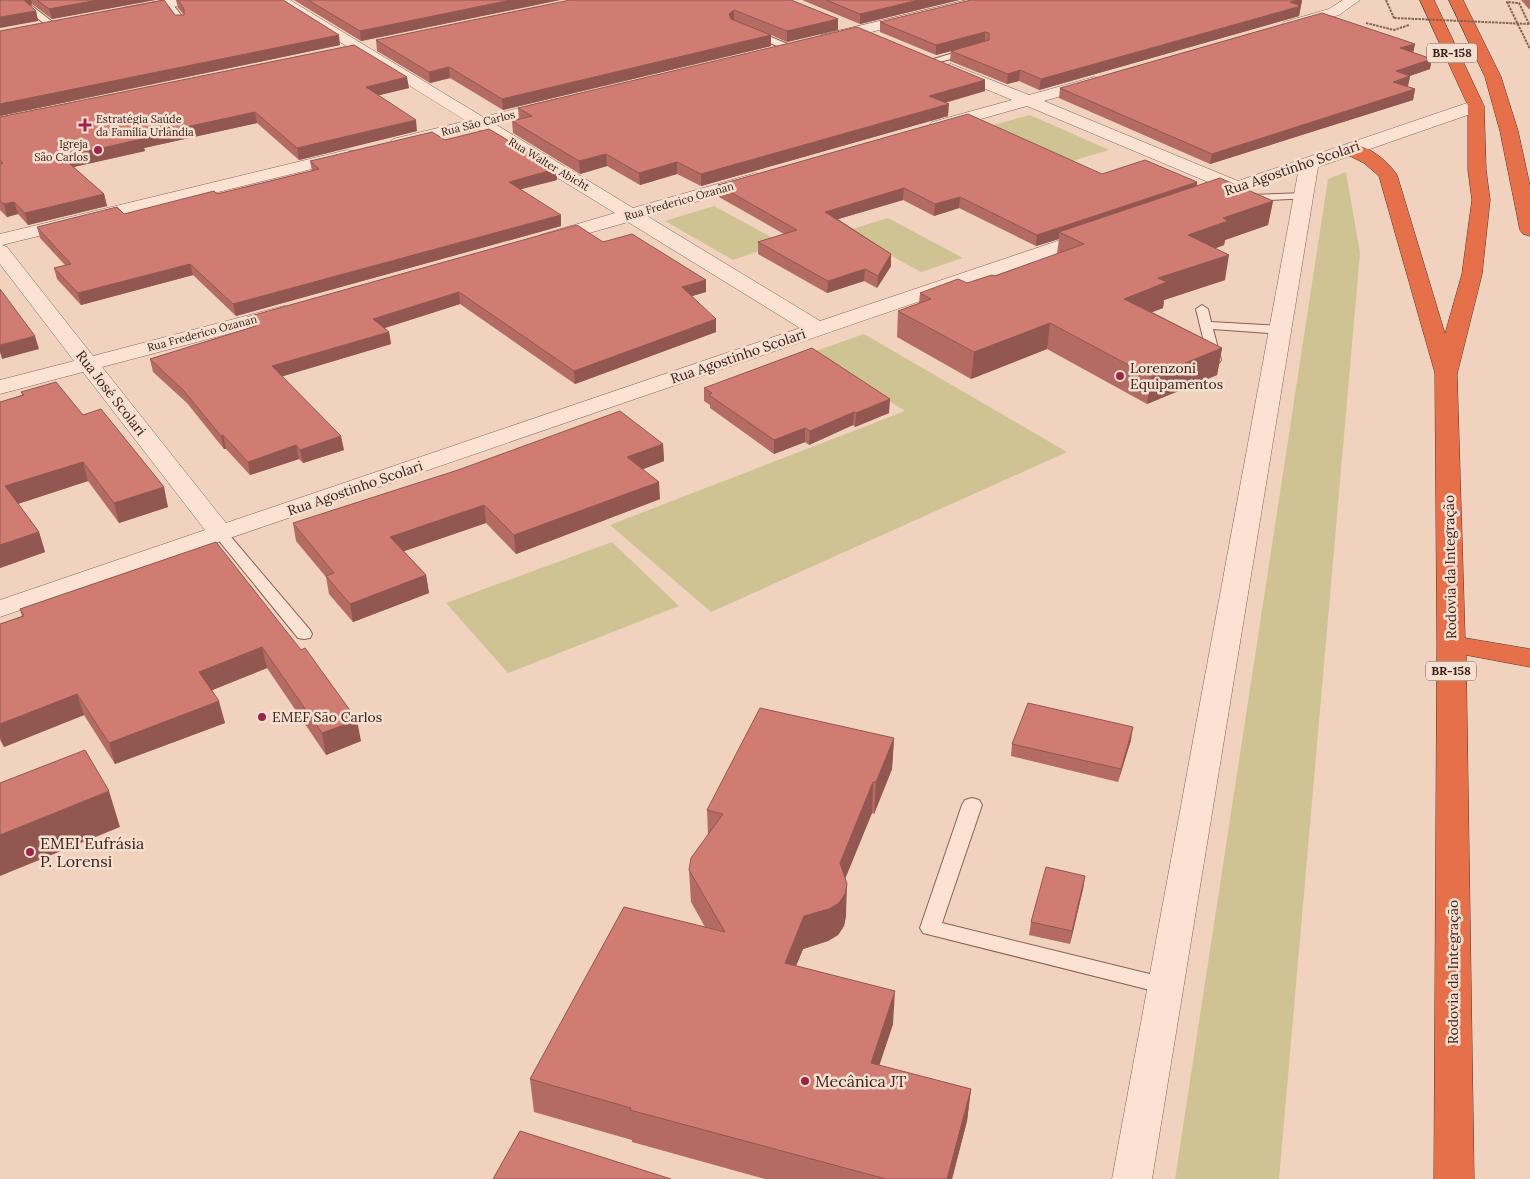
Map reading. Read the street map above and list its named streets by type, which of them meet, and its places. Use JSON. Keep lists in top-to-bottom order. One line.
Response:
{"streets":{"highway":["BR-158","Rodovia da Integração"],"street":["Rua São Carlos","Rua Walter Abicht","Rua Agostinho Scolari","Rua Frederico Ozanan","Rua José Scolari"]},"crossings":[["Rua São Carlos","Rua Walter Abicht"],["Rua Walter Abicht","Rua Agostinho Scolari"],["Rua Walter Abicht","Rua Frederico Ozanan"],["Rua Agostinho Scolari","Rua José Scolari"],["Rua Agostinho Scolari","Rodovia da Integração"],["Rua Frederico Ozanan","Rua José Scolari"]],"places":{"health":["Estratégia Saúde da Família Urlândia"],"other":["Igreja São Carlos","Lorenzoni Equipamentos","EMEF São Carlos","EMEI Eufrásia P. Lorensi","Mecânica JT"]}}
